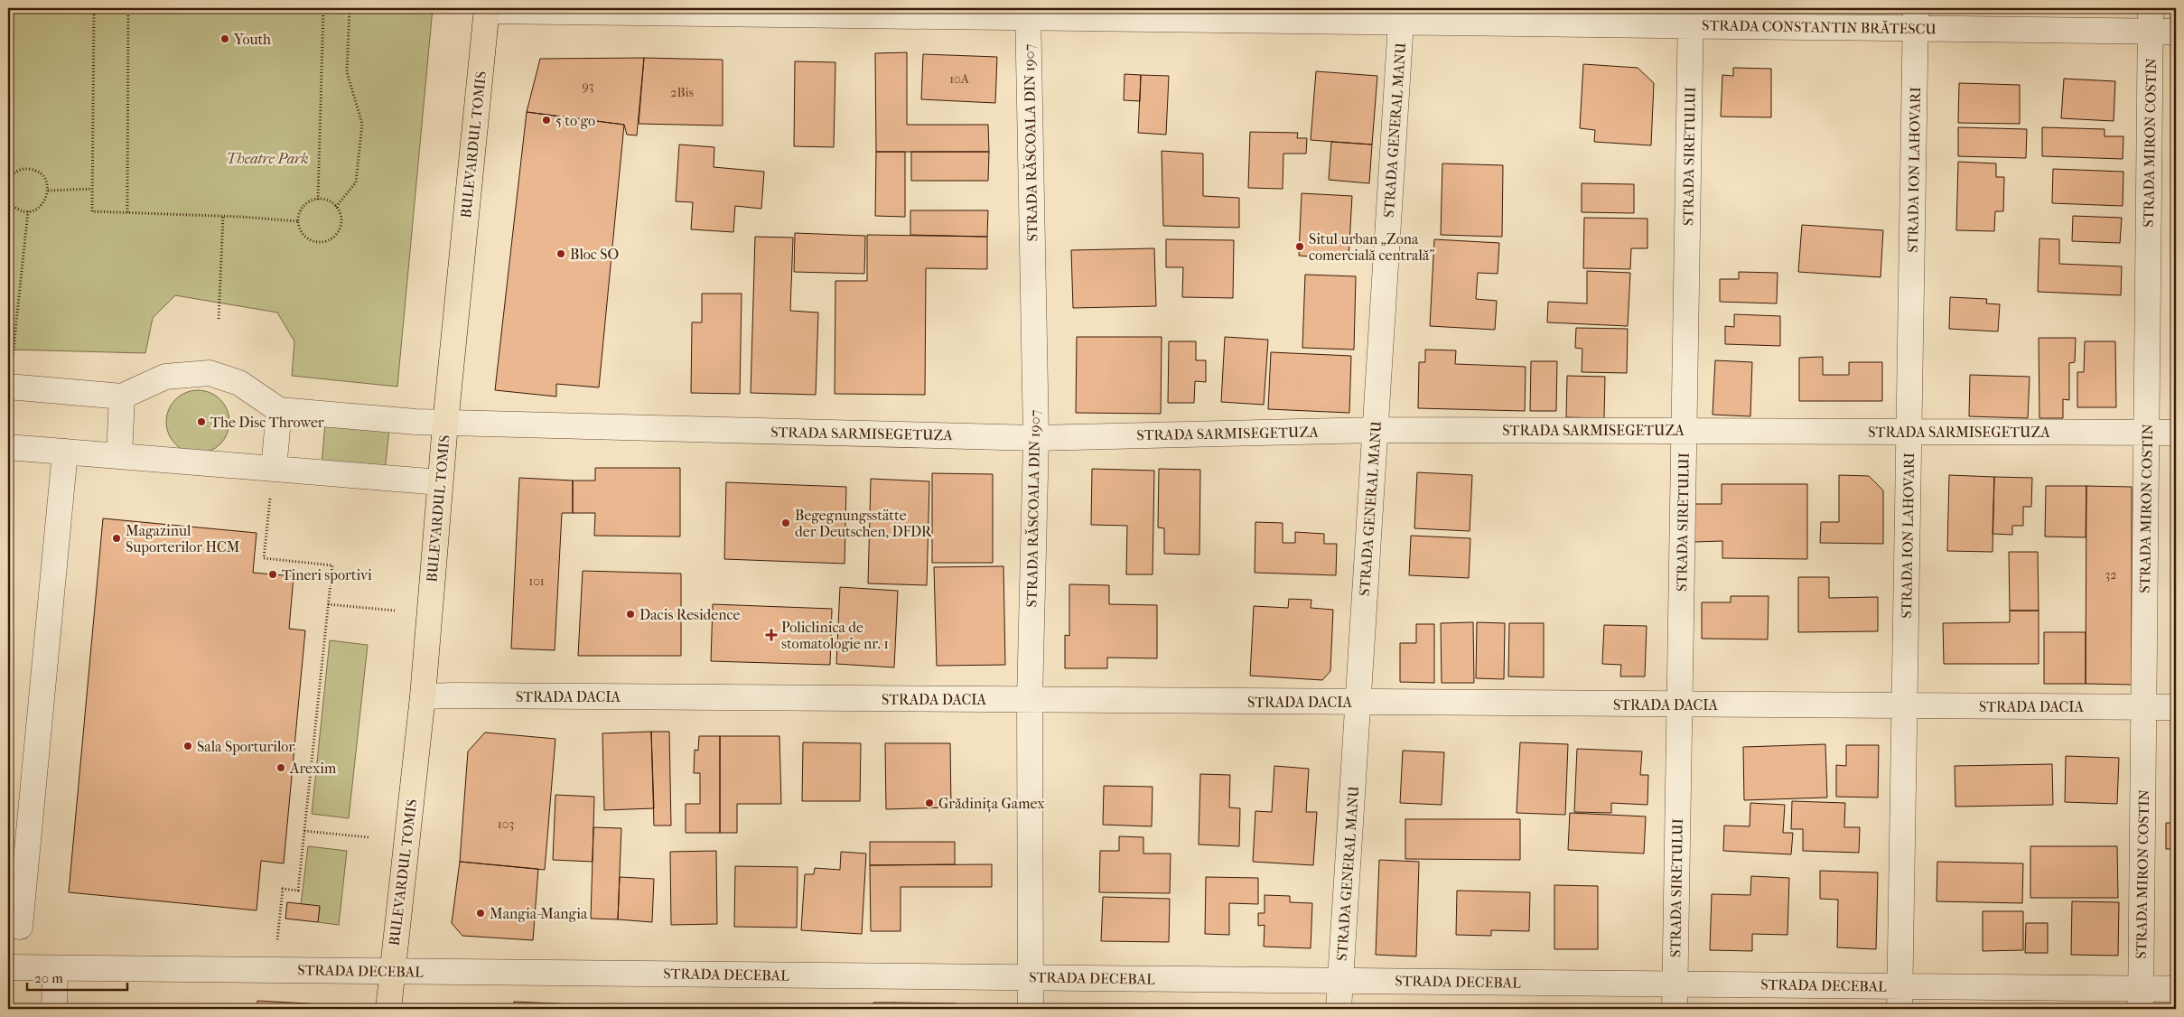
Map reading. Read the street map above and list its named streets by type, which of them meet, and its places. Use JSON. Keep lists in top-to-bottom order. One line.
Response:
{"streets":{"main road":["BULEVARDUL TOMIS"],"street":["STRADA CONSTANTIN BRĂTESCU","STRADA GENERAL MANU","STRADA RĂSCOALA DIN 1907","STRADA MIRON COSTIN","STRADA SIRETULUI","STRADA ION LAHOVARI","STRADA SARMISEGETUZA","STRADA DACIA","STRADA DECEBAL"]},"crossings":[["STRADA CONSTANTIN BRĂTESCU","STRADA GENERAL MANU"],["STRADA CONSTANTIN BRĂTESCU","STRADA RĂSCOALA DIN 1907"],["STRADA CONSTANTIN BRĂTESCU","STRADA MIRON COSTIN"],["STRADA CONSTANTIN BRĂTESCU","BULEVARDUL TOMIS"],["STRADA CONSTANTIN BRĂTESCU","STRADA SIRETULUI"],["STRADA CONSTANTIN BRĂTESCU","STRADA ION LAHOVARI"],["STRADA GENERAL MANU","STRADA SARMISEGETUZA"],["STRADA GENERAL MANU","STRADA DACIA"],["STRADA GENERAL MANU","STRADA DECEBAL"],["STRADA RĂSCOALA DIN 1907","STRADA SARMISEGETUZA"],["STRADA RĂSCOALA DIN 1907","STRADA DACIA"],["STRADA RĂSCOALA DIN 1907","STRADA DECEBAL"],["STRADA MIRON COSTIN","STRADA SARMISEGETUZA"],["STRADA MIRON COSTIN","STRADA DACIA"],["STRADA MIRON COSTIN","STRADA DECEBAL"],["BULEVARDUL TOMIS","STRADA SARMISEGETUZA"],["BULEVARDUL TOMIS","STRADA DACIA"],["BULEVARDUL TOMIS","STRADA DECEBAL"],["STRADA SIRETULUI","STRADA SARMISEGETUZA"],["STRADA SIRETULUI","STRADA DACIA"],["STRADA SIRETULUI","STRADA DECEBAL"],["STRADA ION LAHOVARI","STRADA SARMISEGETUZA"],["STRADA ION LAHOVARI","STRADA DACIA"],["STRADA ION LAHOVARI","STRADA DECEBAL"]],"parks":["Theatre Park"],"places":{"other":["Youth","5 to go","Situl urban „Zona comercială centrală”","Bloc SO","The Disc Thrower","Begegnungsstätte der Deutschen, DFDR","Magazinul Suporterilor HCM","Tineri sportivi","Dacis Residence","Sala Sporturilor","Arexim","Grădinița Gamex","Mangia-Mangia"],"health":["Policlinica de stomatologie nr. 1"]},"house_numbers":["10A","93","2Bis","32","101","103"],"scale_bar":"20 m"}
